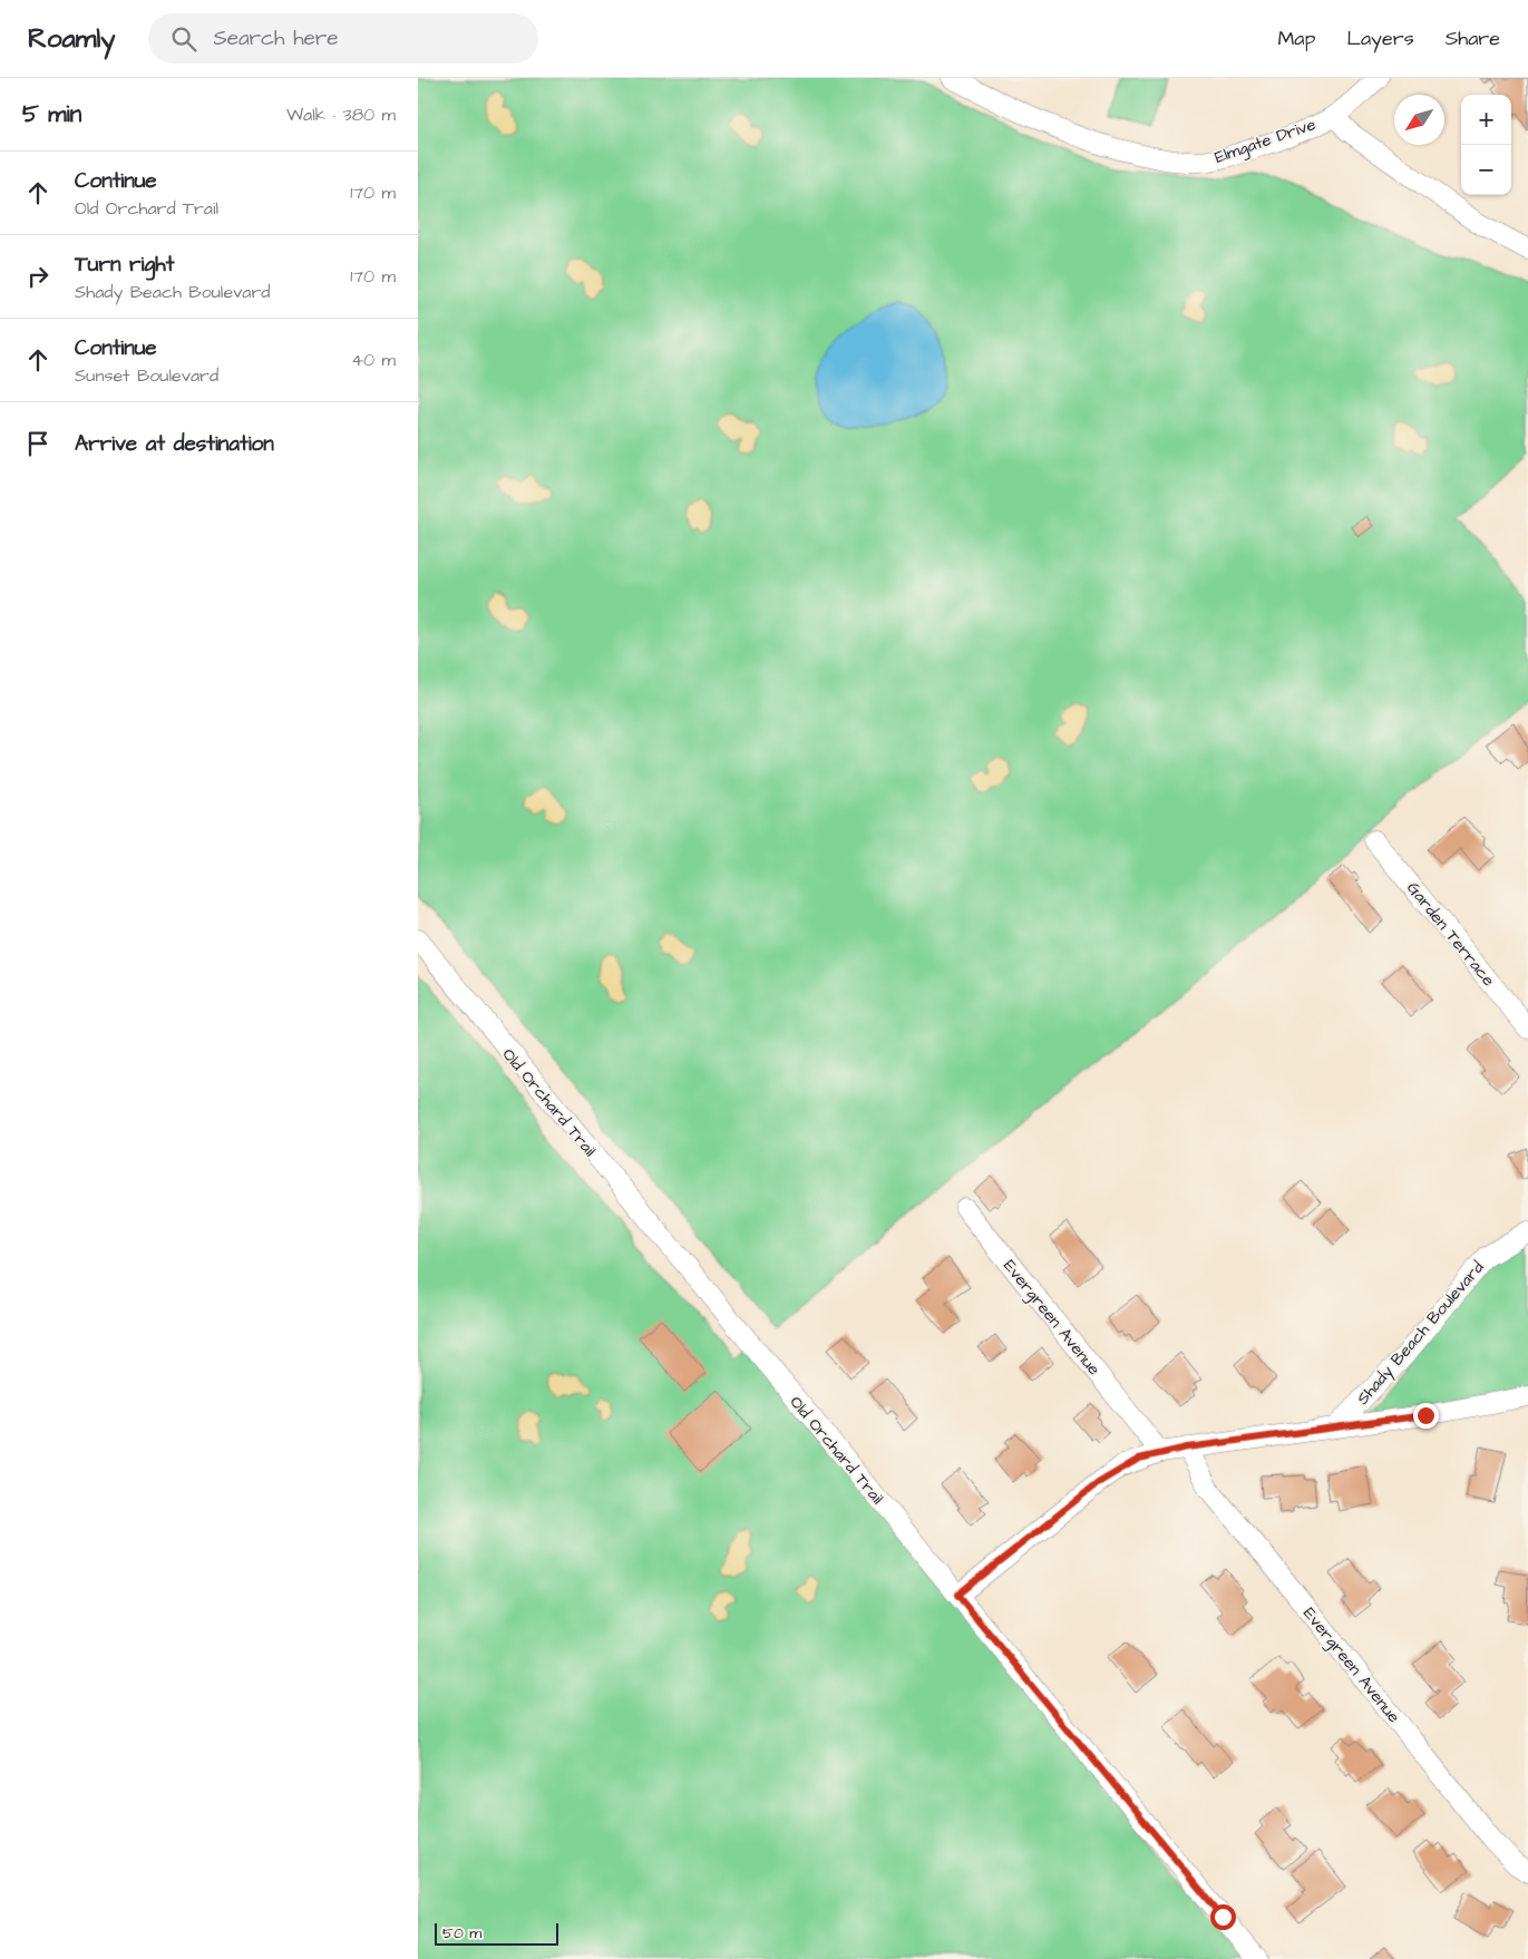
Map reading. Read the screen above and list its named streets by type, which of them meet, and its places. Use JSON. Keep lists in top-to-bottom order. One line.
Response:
{"streets":{"street":["Elmgate Drive","Garden Terrace","Old Orchard Trail","Evergreen Avenue","Shady Beach Boulevard"]},"scale_bar":"50 m","north":"bottom left","page":{"header":"Roamly","search":"Search here","nav":["Map","Layers","Share"],"heading":["5 min","Walk · 380 m"],"map_buttons":["+","−"],"list":[["Continue","Old Orchard Trail","170 m"],["Turn right","Shady Beach Boulevard","170 m"],["Continue","Sunset Boulevard","40 m"],"Arrive at destination"],"scale":"50 m"}}
